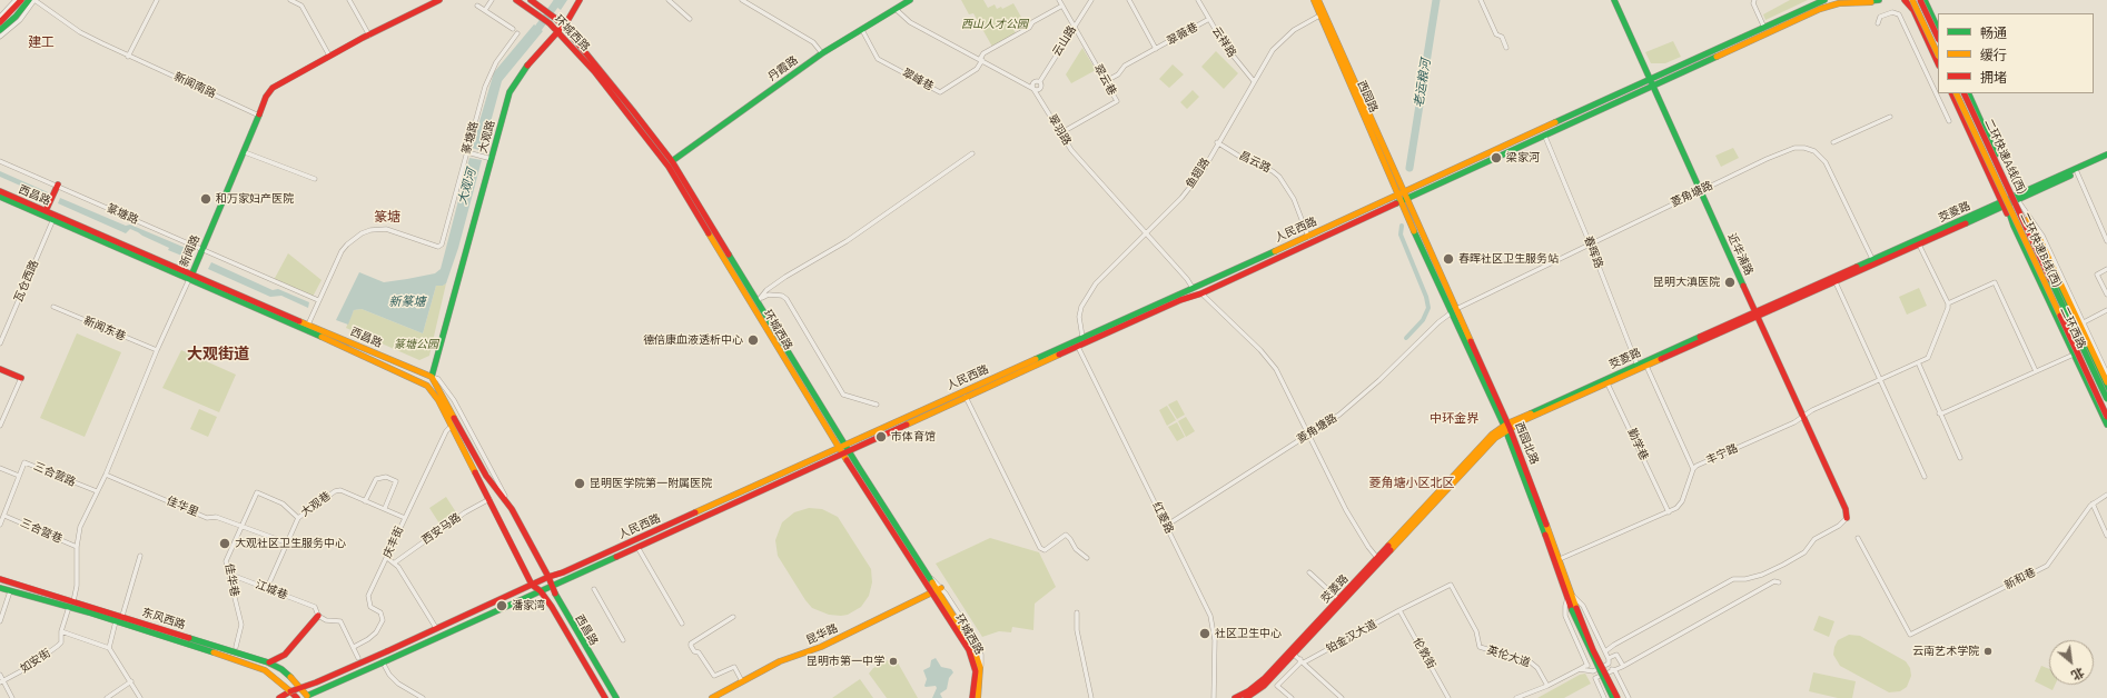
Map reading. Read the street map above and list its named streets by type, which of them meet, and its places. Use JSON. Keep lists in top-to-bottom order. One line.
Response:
{"streets":{"main road":["环城西路","丹霞路","西园路","大观路","二环快速A线(西)","西昌路","茭菱路","人民西路","二环快速B线(西)","新闻路","近华浦路","二环西路","西园北路","东风西路","昆华路"],"street":["翠薇巷","云山路","云祥路","翠峰巷","翠云巷","新闻南路","翠羽路","篆塘路","昌云路","鱼翅路","菱角塘路","春晖路","瓦仓西路","新闻东巷","勤学巷","丰宁路","三合营路","大观巷","佳华里","红菱路","西安马路","三合营巷","庆丰街","新和巷","佳华巷","江城巷","铂金汉大道","伦敦街","英伦大道","如安街"]},"crossings":[["环城西路","丹霞路"],["环城西路","大观路"],["环城西路","人民西路"],["环城西路","昆华路"],["翠薇巷","云祥路"],["翠薇巷","翠云巷"],["云山路","翠云巷"],["云山路","翠羽路"],["云祥路","鱼翅路"],["丹霞路","翠峰巷"],["丹霞路","翠羽路"],["翠峰巷","翠羽路"],["翠云巷","翠羽路"],["新闻南路","新闻路"],["西园路","鱼翅路"],["西园路","人民西路"],["西园路","西园北路"],["翠羽路","鱼翅路"],["翠羽路","人民西路"],["大观路","西昌路"],["篆塘路","西昌路"],["篆塘路","新闻路"],["昌云路","鱼翅路"],["昌云路","人民西路"],["鱼翅路","人民西路"],["菱角塘路","茭菱路"],["菱角塘路","春晖路"],["菱角塘路","近华浦路"],["菱角塘路","西园北路"],["菱角塘路","红菱路"],["西昌路","人民西路"],["西昌路","新闻路"],["西昌路","瓦仓西路"],["西昌路","西安马路"],["西昌路","庆丰街"],["茭菱路","春晖路"],["茭菱路","近华浦路"],["茭菱路","二环西路"],["茭菱路","西园北路"],["茭菱路","勤学巷"],["人民西路","春晖路"],["人民西路","近华浦路"],["人民西路","西园北路"],["人民西路","红菱路"],["人民西路","东风西路"],["新闻路","新闻东巷"],["新闻路","三合营路"],["新闻路","佳华里"],["新闻路","三合营巷"],["新闻路","东风西路"],["近华浦路","丰宁路"],["西园北路","丰宁路"],["勤学巷","丰宁路"],["三合营路","三合营巷"],["大观巷","佳华里"],["大观巷","佳华巷"],["大观巷","江城巷"],["佳华里","佳华巷"],["佳华巷","江城巷"],["东风西路","如安街"],["铂金汉大道","伦敦街"],["铂金汉大道","英伦大道"],["伦敦街","英伦大道"]],"districts":["建工","篆塘","大观街道","中环金界","菱角塘小区北区"],"water":["老运粮河","大观河","新篆塘"],"parks":["西山人才公园","篆塘公园"],"places":["梁家河","和万家妇产医院","春晖社区卫生服务站","昆明大滇医院","德倍康血液透析中心","市体育馆","昆明医学院第一附属医院","大观社区卫生服务中心","潘家湾","社区卫生中心","云南艺术学院","昆明市第一中学"],"legend":["畅通","缓行","拥堵"],"north":"bottom right"}
